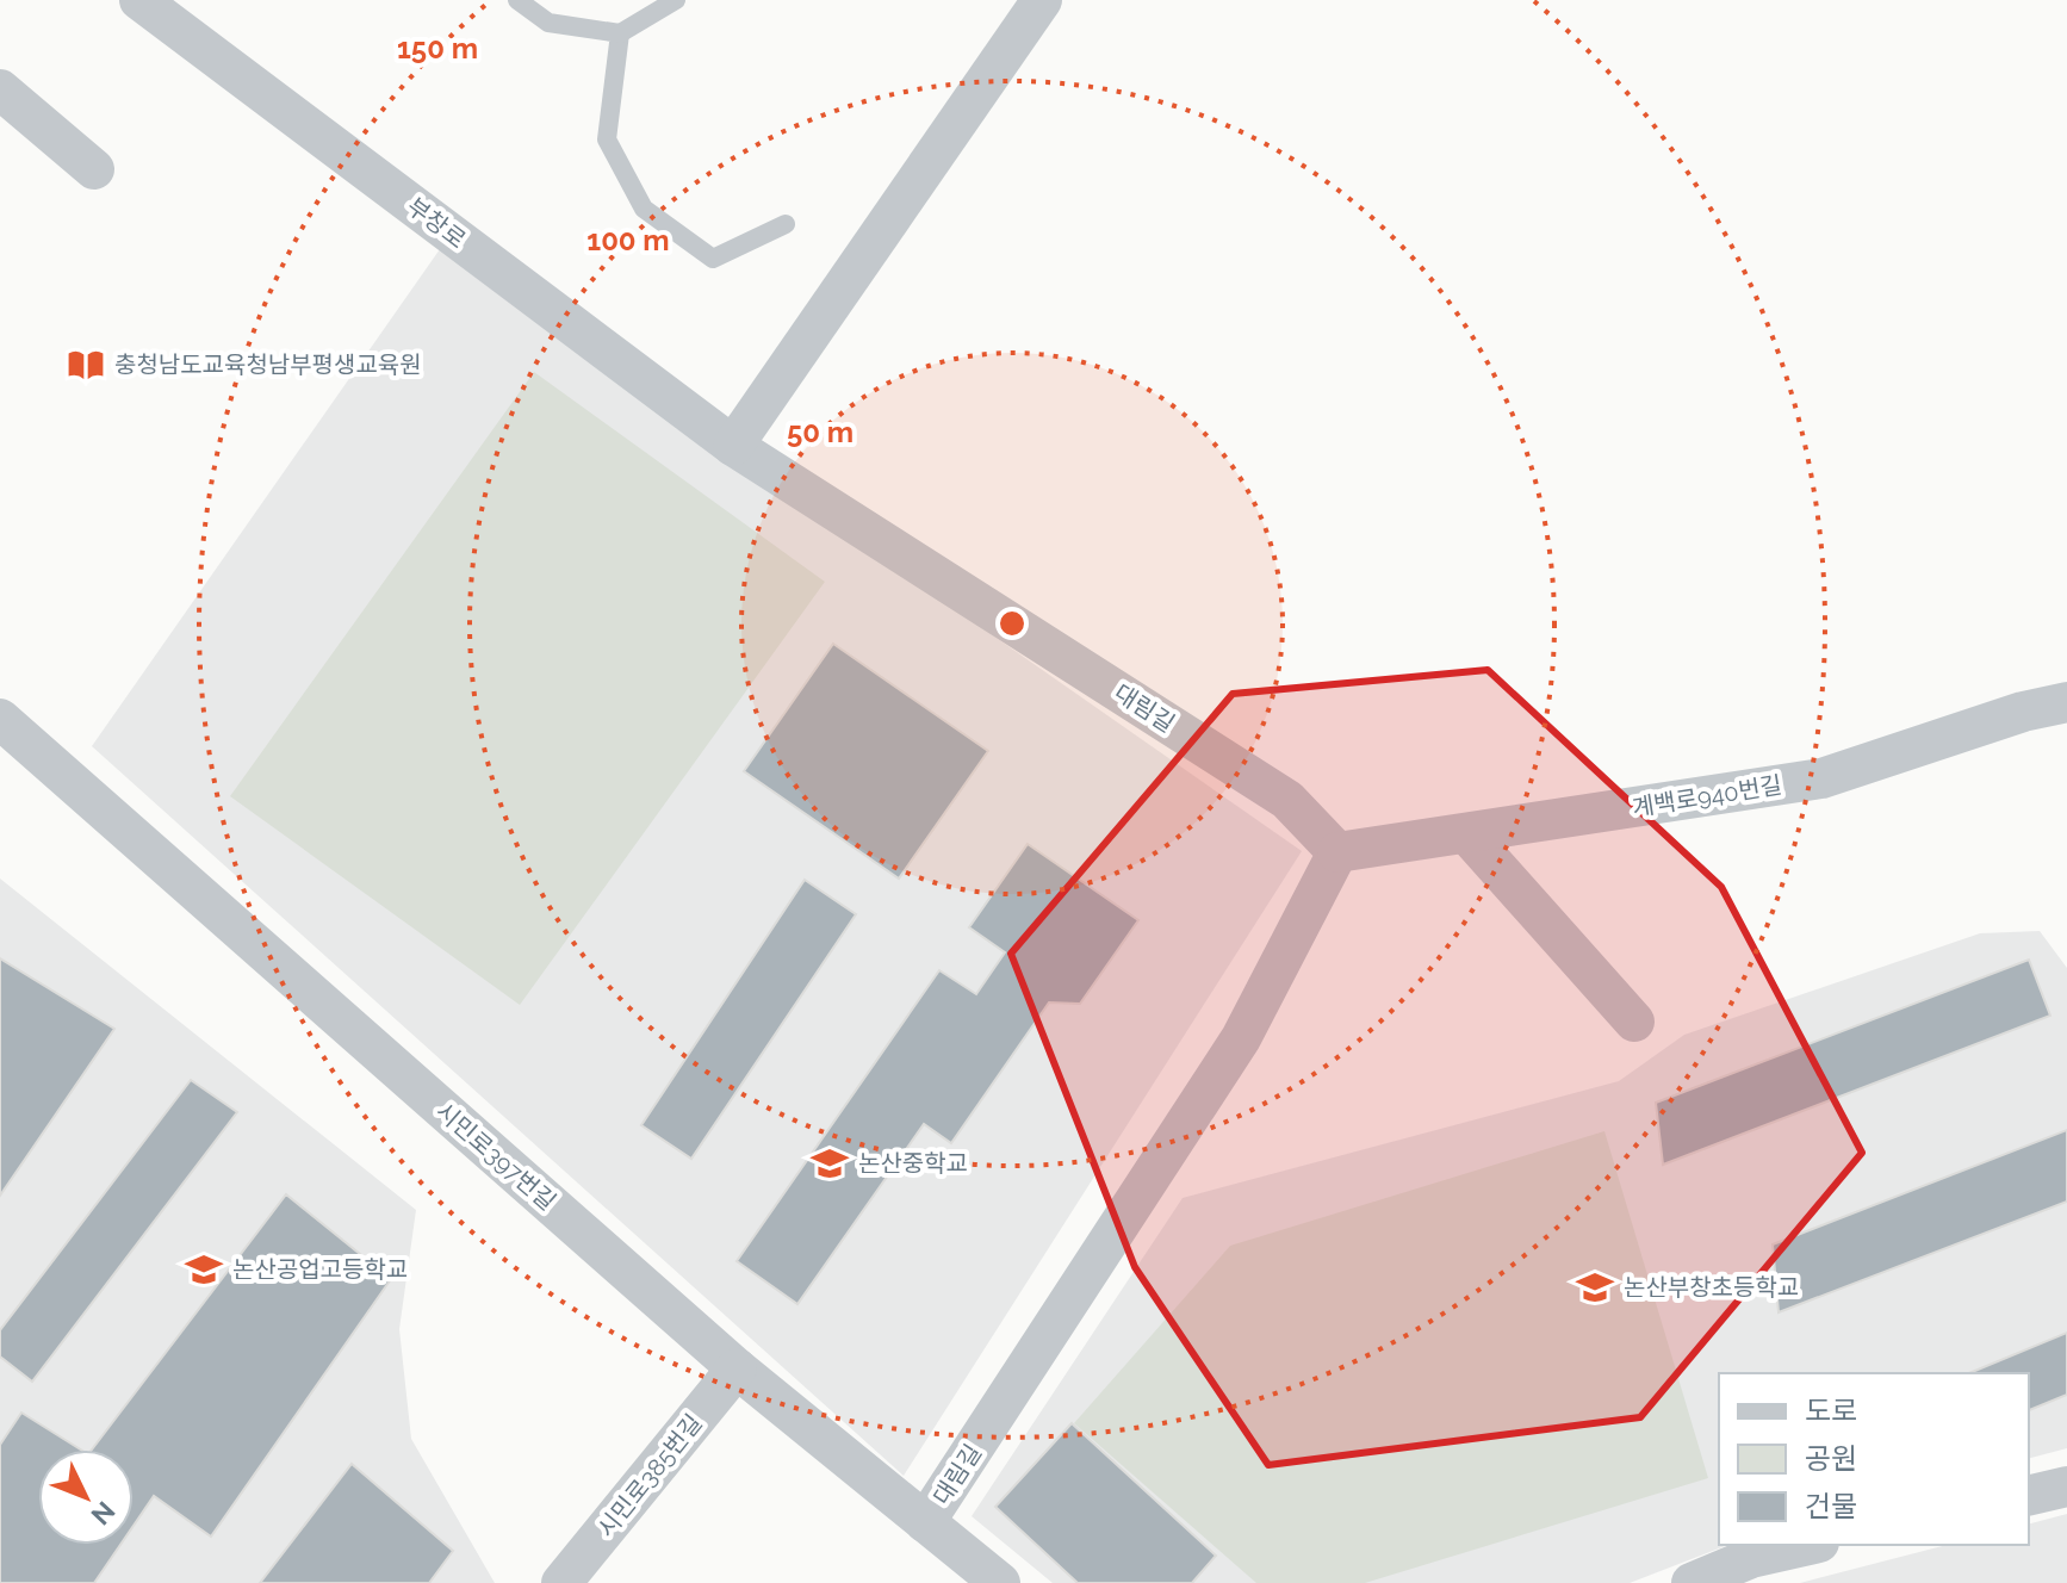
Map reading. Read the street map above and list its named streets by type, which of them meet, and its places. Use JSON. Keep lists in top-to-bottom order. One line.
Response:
{"streets":{"street":["부창로","대림길","계백로940번길","시민로397번길","시민로385번길"]},"crossings":[["부창로","대림길"],["대림길","계백로940번길"],["대림길","시민로397번길"],["시민로397번길","시민로385번길"]],"places":{"library":["충청남도교육청남부평생교육원"],"school or university":["논산중학교","논산공업고등학교","논산부창초등학교"]},"legend":["도로","공원","건물"],"north":"bottom right","rings":["150 m","100 m","50 m"]}
